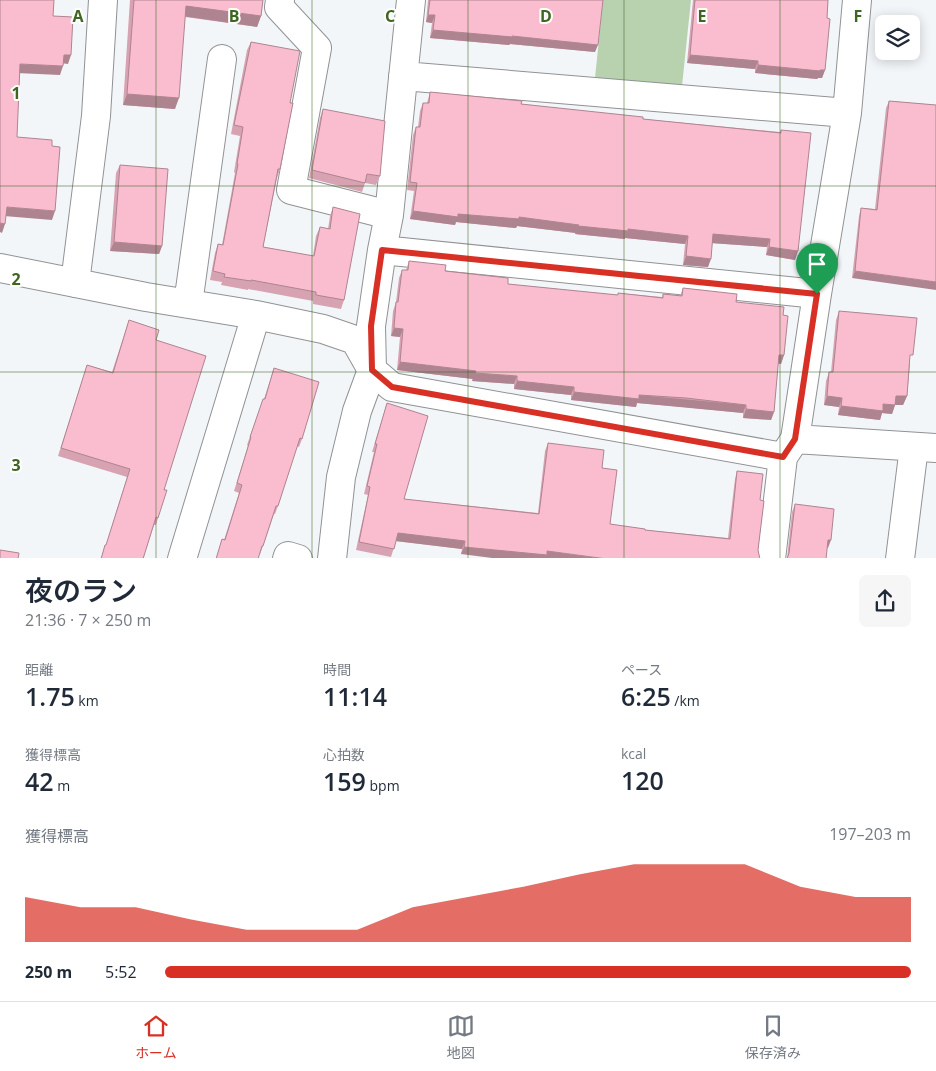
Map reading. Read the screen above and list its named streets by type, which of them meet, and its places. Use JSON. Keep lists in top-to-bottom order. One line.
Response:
{"page":{"heading":["夜のラン","21:36 · 7 × 250 m"],"stats":[["距離","1.75 km"],["時間","11:14"],["ペース","6:25 /km"],["獲得標高","42 m"],["心拍数","159 bpm"],["kcal","120"]],"chart":["獲得標高","197–203 m"],"list":[{"name":"250 m","note":"5:52"}],"tabs":["ホーム","地図","保存済み"]},"grid":{"columns":["A","B","C","D","E","F"],"rows":["1","2","3"]}}
